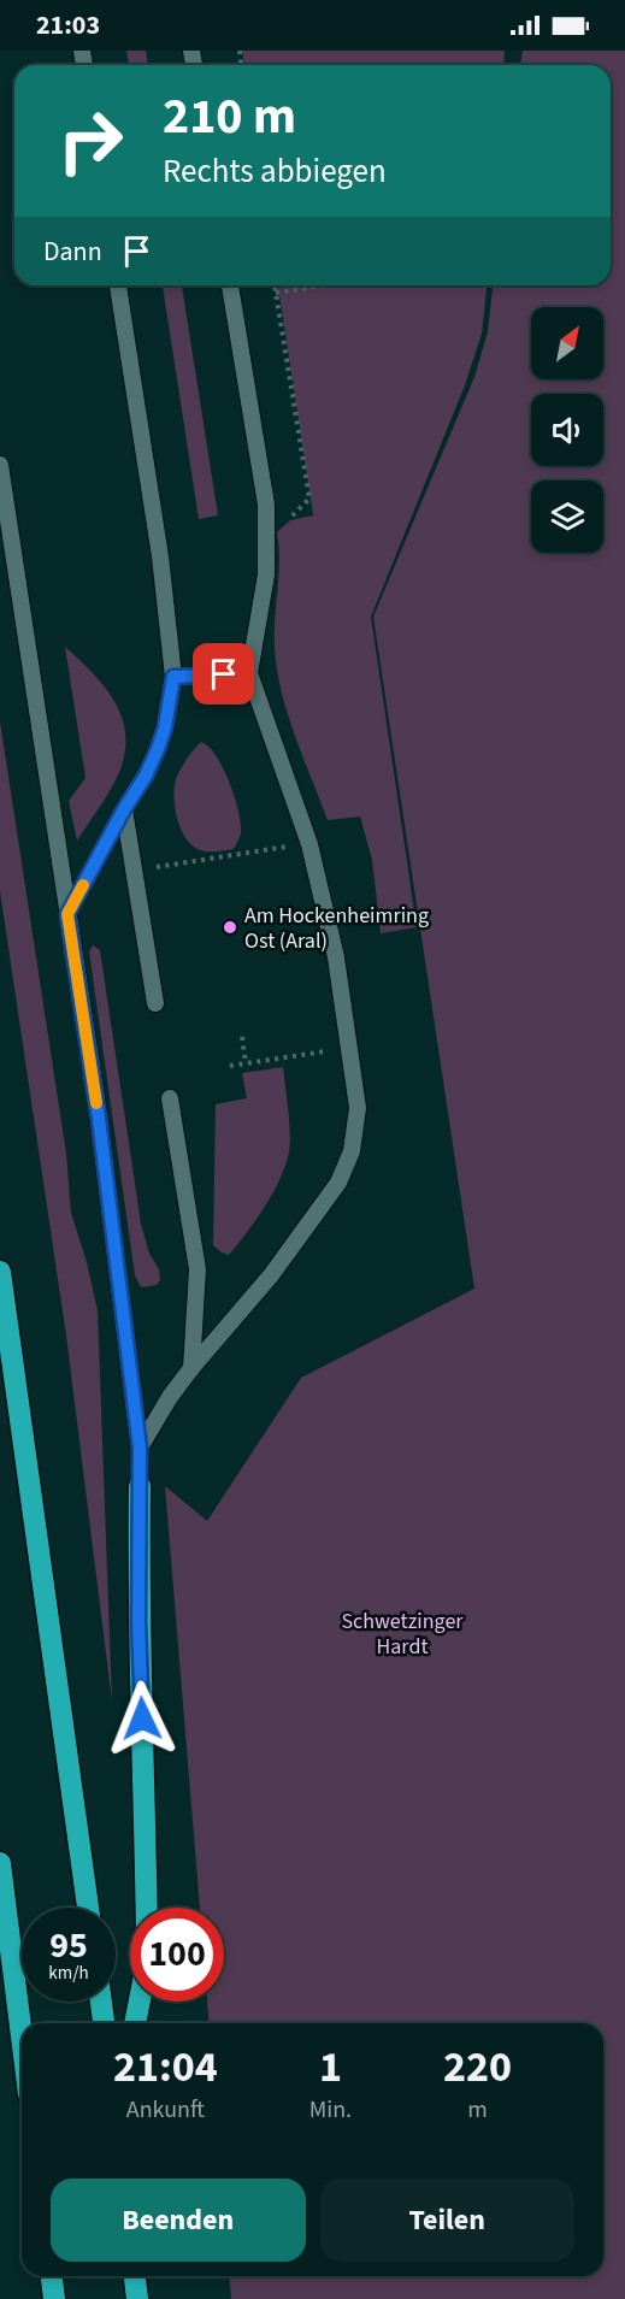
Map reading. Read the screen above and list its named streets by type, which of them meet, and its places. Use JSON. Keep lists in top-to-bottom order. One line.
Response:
{"parks":["Schwetzinger Hardt"],"places":["Am Hockenheimring Ost (Aral)"],"north":"top right","page":{"status":"21:03","turn":["210 m","Rechts abbiegen"],"then":"Dann","speed":"95 km/h","limit":"100","eta":["21:04","Ankunft","1","Min.","220","m"],"buttons":["Beenden","Teilen"]}}
